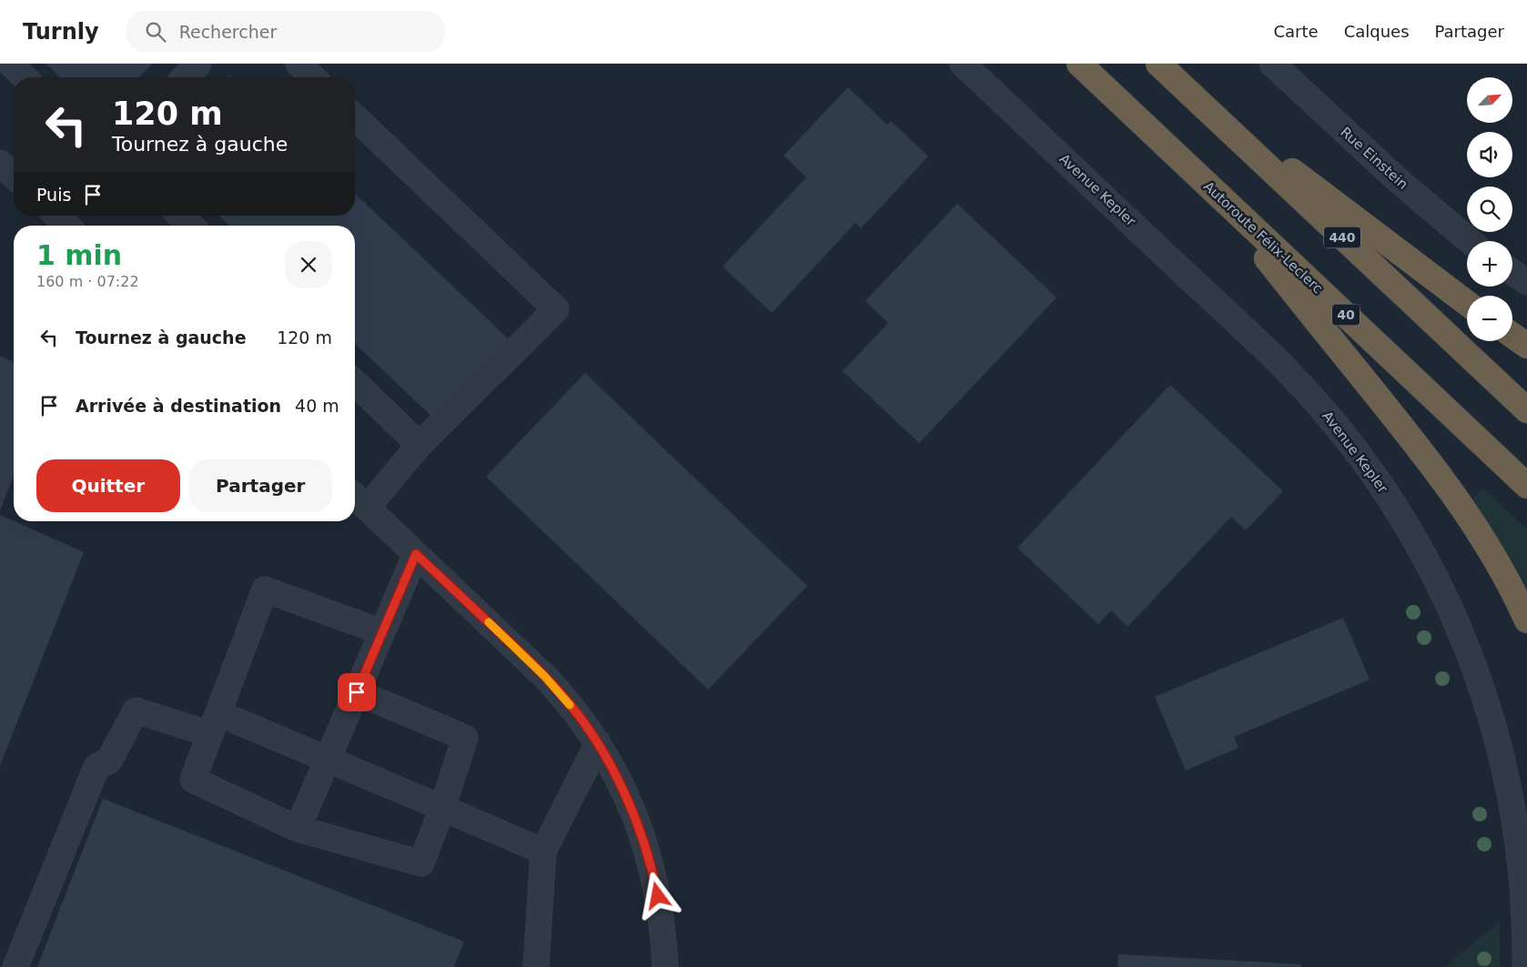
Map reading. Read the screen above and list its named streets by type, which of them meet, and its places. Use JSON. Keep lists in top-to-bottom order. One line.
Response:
{"streets":{"highway":["Autoroute Félix-Leclerc","440","40"],"street":["Rue Einstein","Avenue Kepler"]},"north":"top right","page":{"header":"Turnly","search":"Rechercher","nav":["Carte","Calques","Partager"],"map_buttons":["+","−"],"turn":["120 m","Tournez à gauche"],"then":"Puis","heading":["1 min","160 m · 07:22"],"list":[{"name":"Tournez à gauche","value":"120 m"},{"name":"Arrivée à destination","value":"40 m"}],"buttons":["Quitter","Partager"]}}
